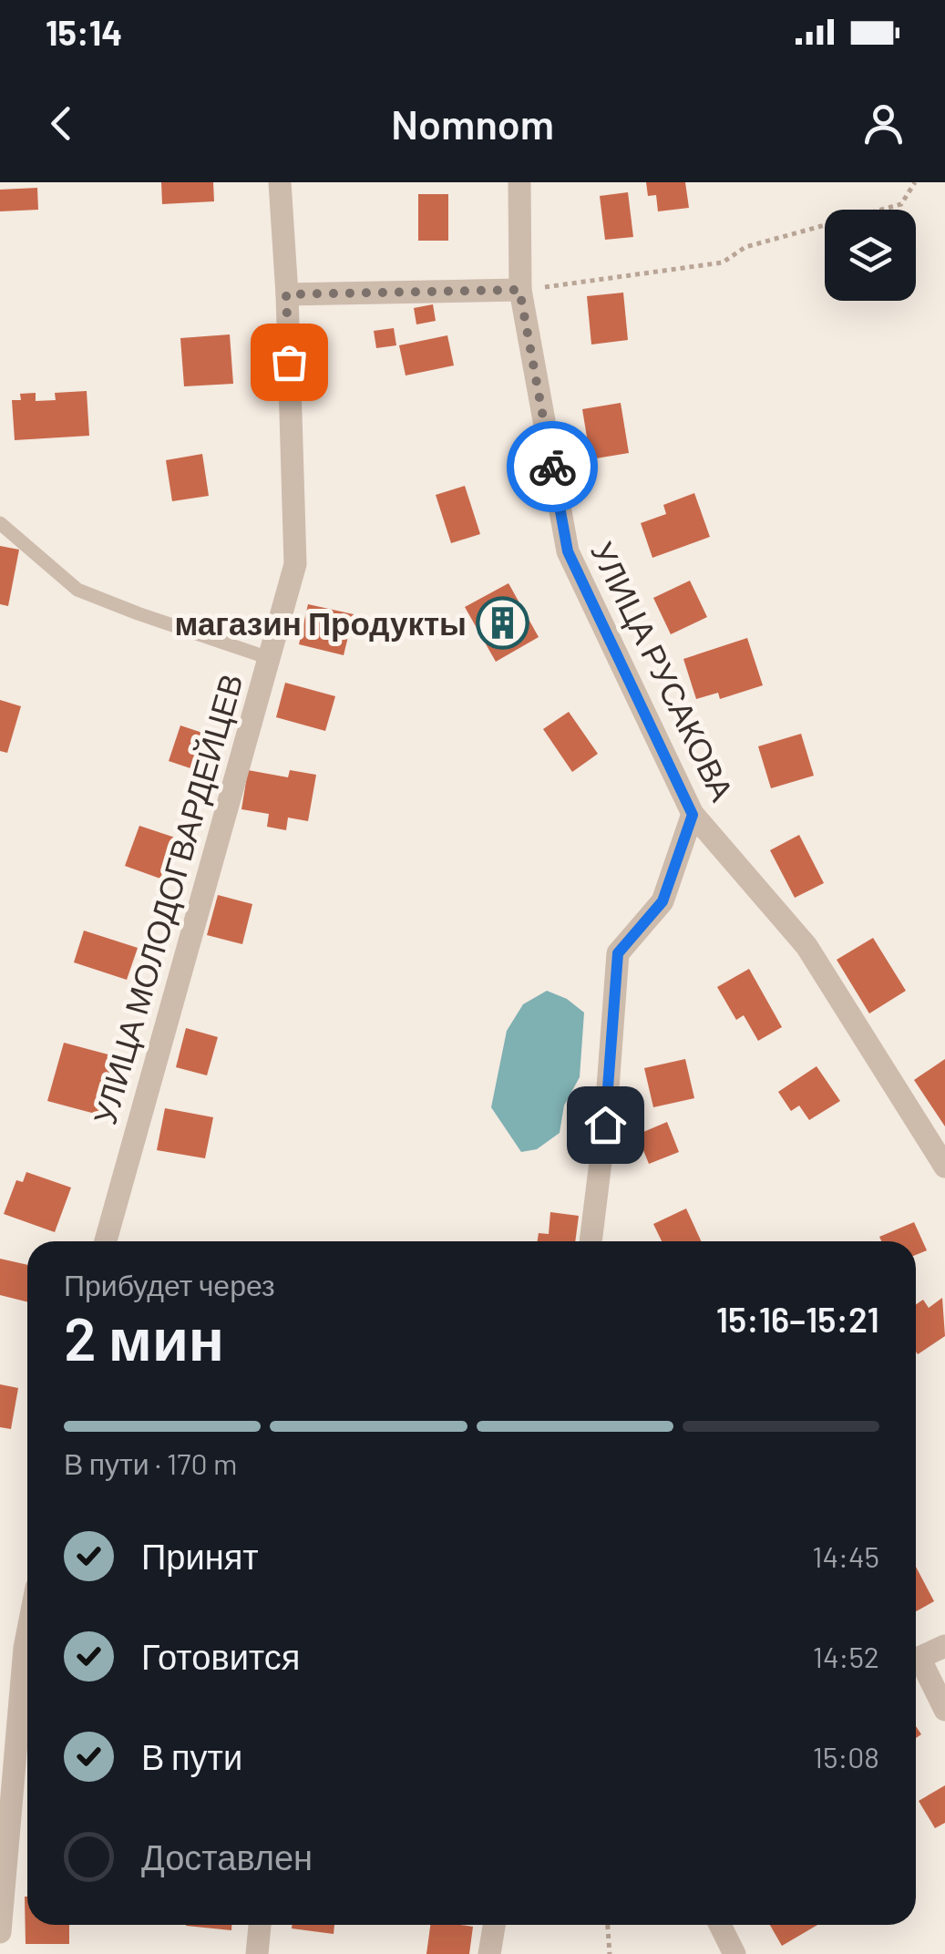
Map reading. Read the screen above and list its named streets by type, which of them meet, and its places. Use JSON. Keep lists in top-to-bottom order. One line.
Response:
{"streets":{"street":["УЛИЦА РУСАКОВА","УЛИЦА МОЛОДОГВАРДЕЙЦЕВ"]},"places":{"building":["магазин Продукты"]},"page":{"status":"15:14","header":"Nomnom","heading":["2 мин","Прибудет через","15:16–15:21"],"bar":"В пути · 170 m","list":[["Принят","14:45"],["Готовится","14:52"],["В пути","15:08"],"Доставлен"]}}
